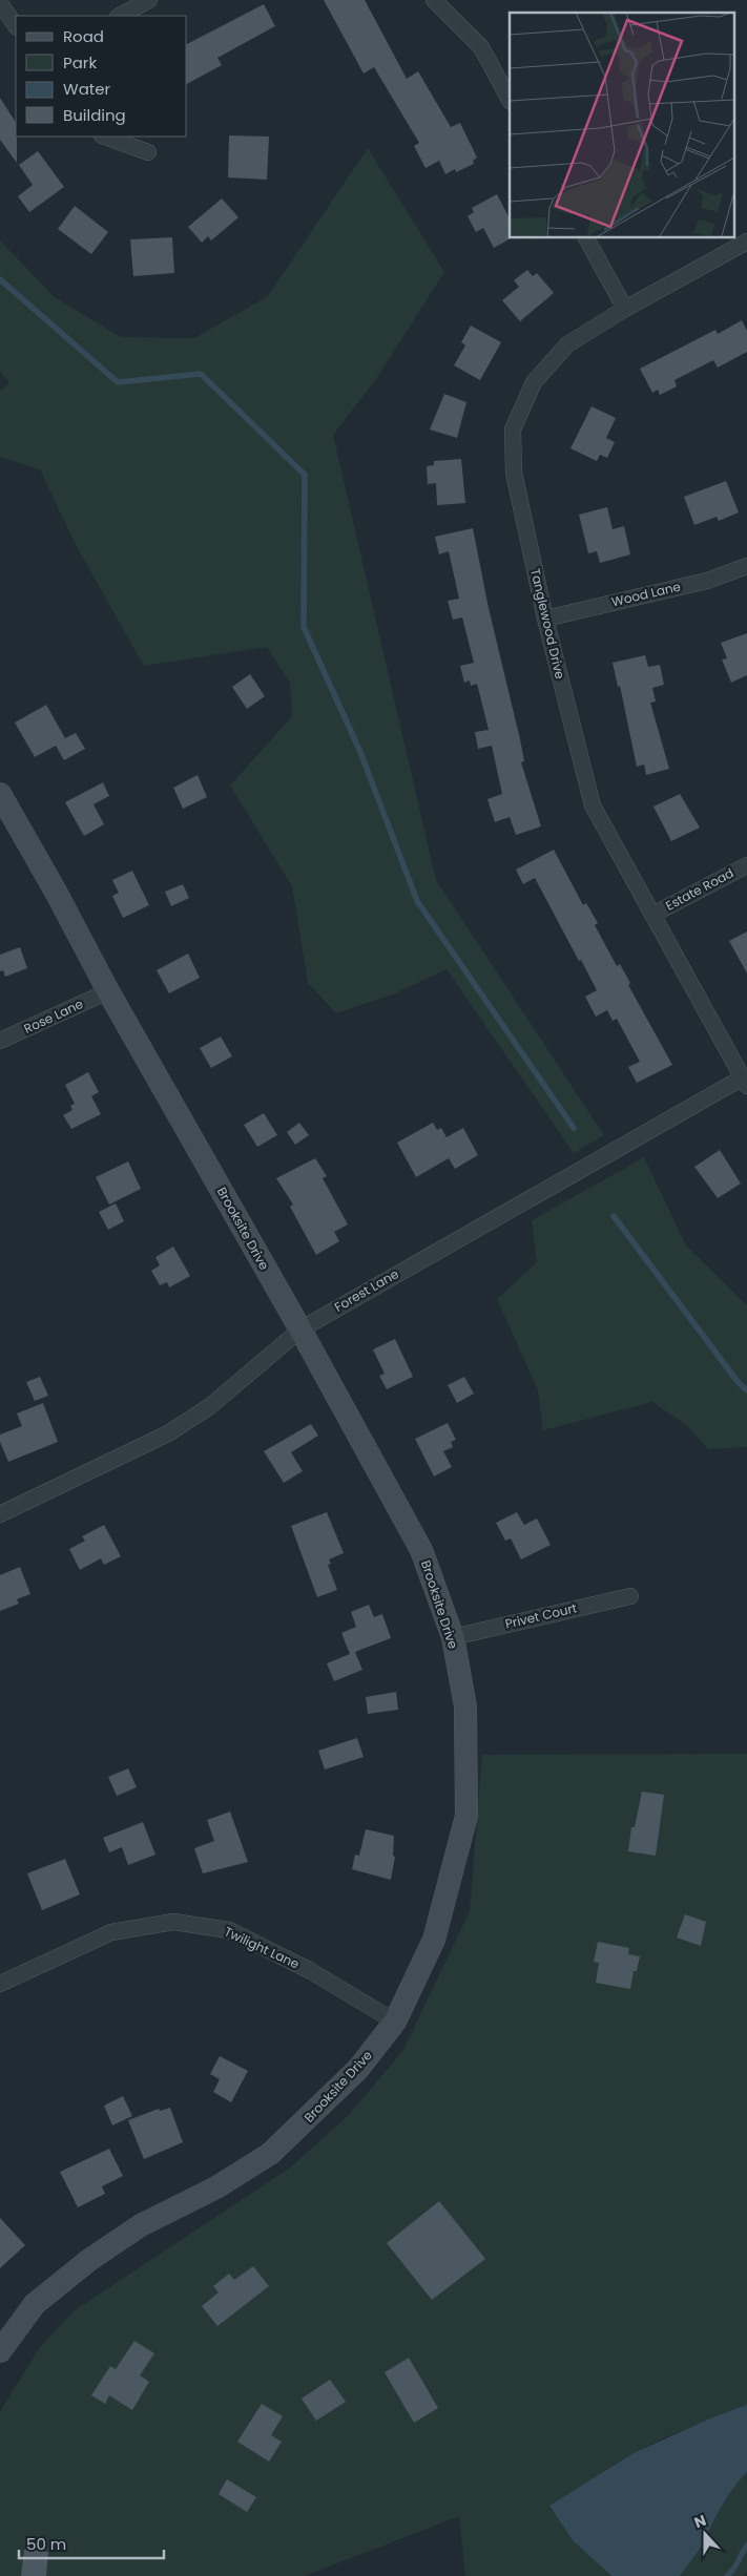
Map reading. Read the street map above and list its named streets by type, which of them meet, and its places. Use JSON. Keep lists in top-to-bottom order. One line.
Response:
{"streets":{"street":["Wood Lane","Tanglewood Drive","Estate Road","Rose Lane","Brooksite Drive","Forest Lane","Privet Court","Twilight Lane"]},"crossings":[["Wood Lane","Tanglewood Drive"],["Tanglewood Drive","Estate Road"],["Tanglewood Drive","Forest Lane"],["Rose Lane","Brooksite Drive"],["Brooksite Drive","Forest Lane"],["Brooksite Drive","Privet Court"],["Brooksite Drive","Twilight Lane"]],"legend":["Road","Park","Water","Building"],"scale_bar":"50 m","north":"top"}
